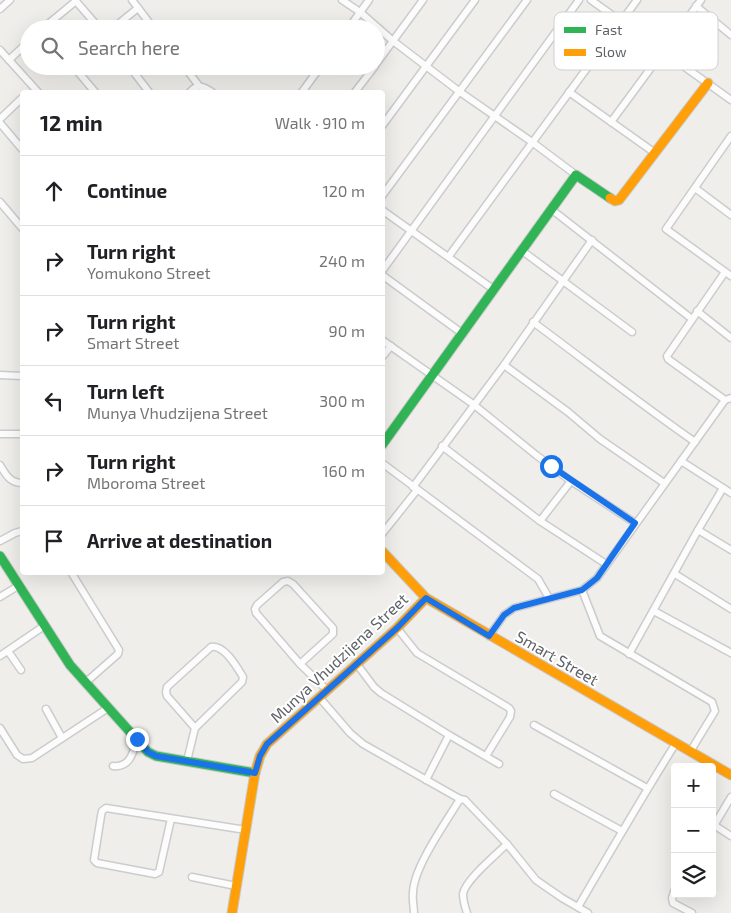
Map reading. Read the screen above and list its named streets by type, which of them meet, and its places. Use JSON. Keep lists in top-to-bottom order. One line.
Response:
{"streets":{"street":["Munya Vhudzijena Street","Smart Street"]},"crossings":[["Munya Vhudzijena Street","Smart Street"]],"legend":["Fast","Slow"],"page":{"search":"Search here","heading":["12 min","Walk · 910 m"],"list":[["Continue","120 m"],["Turn right","Yomukono Street","240 m"],["Turn right","Smart Street","90 m"],["Turn left","Munya Vhudzijena Street","300 m"],["Turn right","Mboroma Street","160 m"],"Arrive at destination"],"map_buttons":["+","−"]}}
